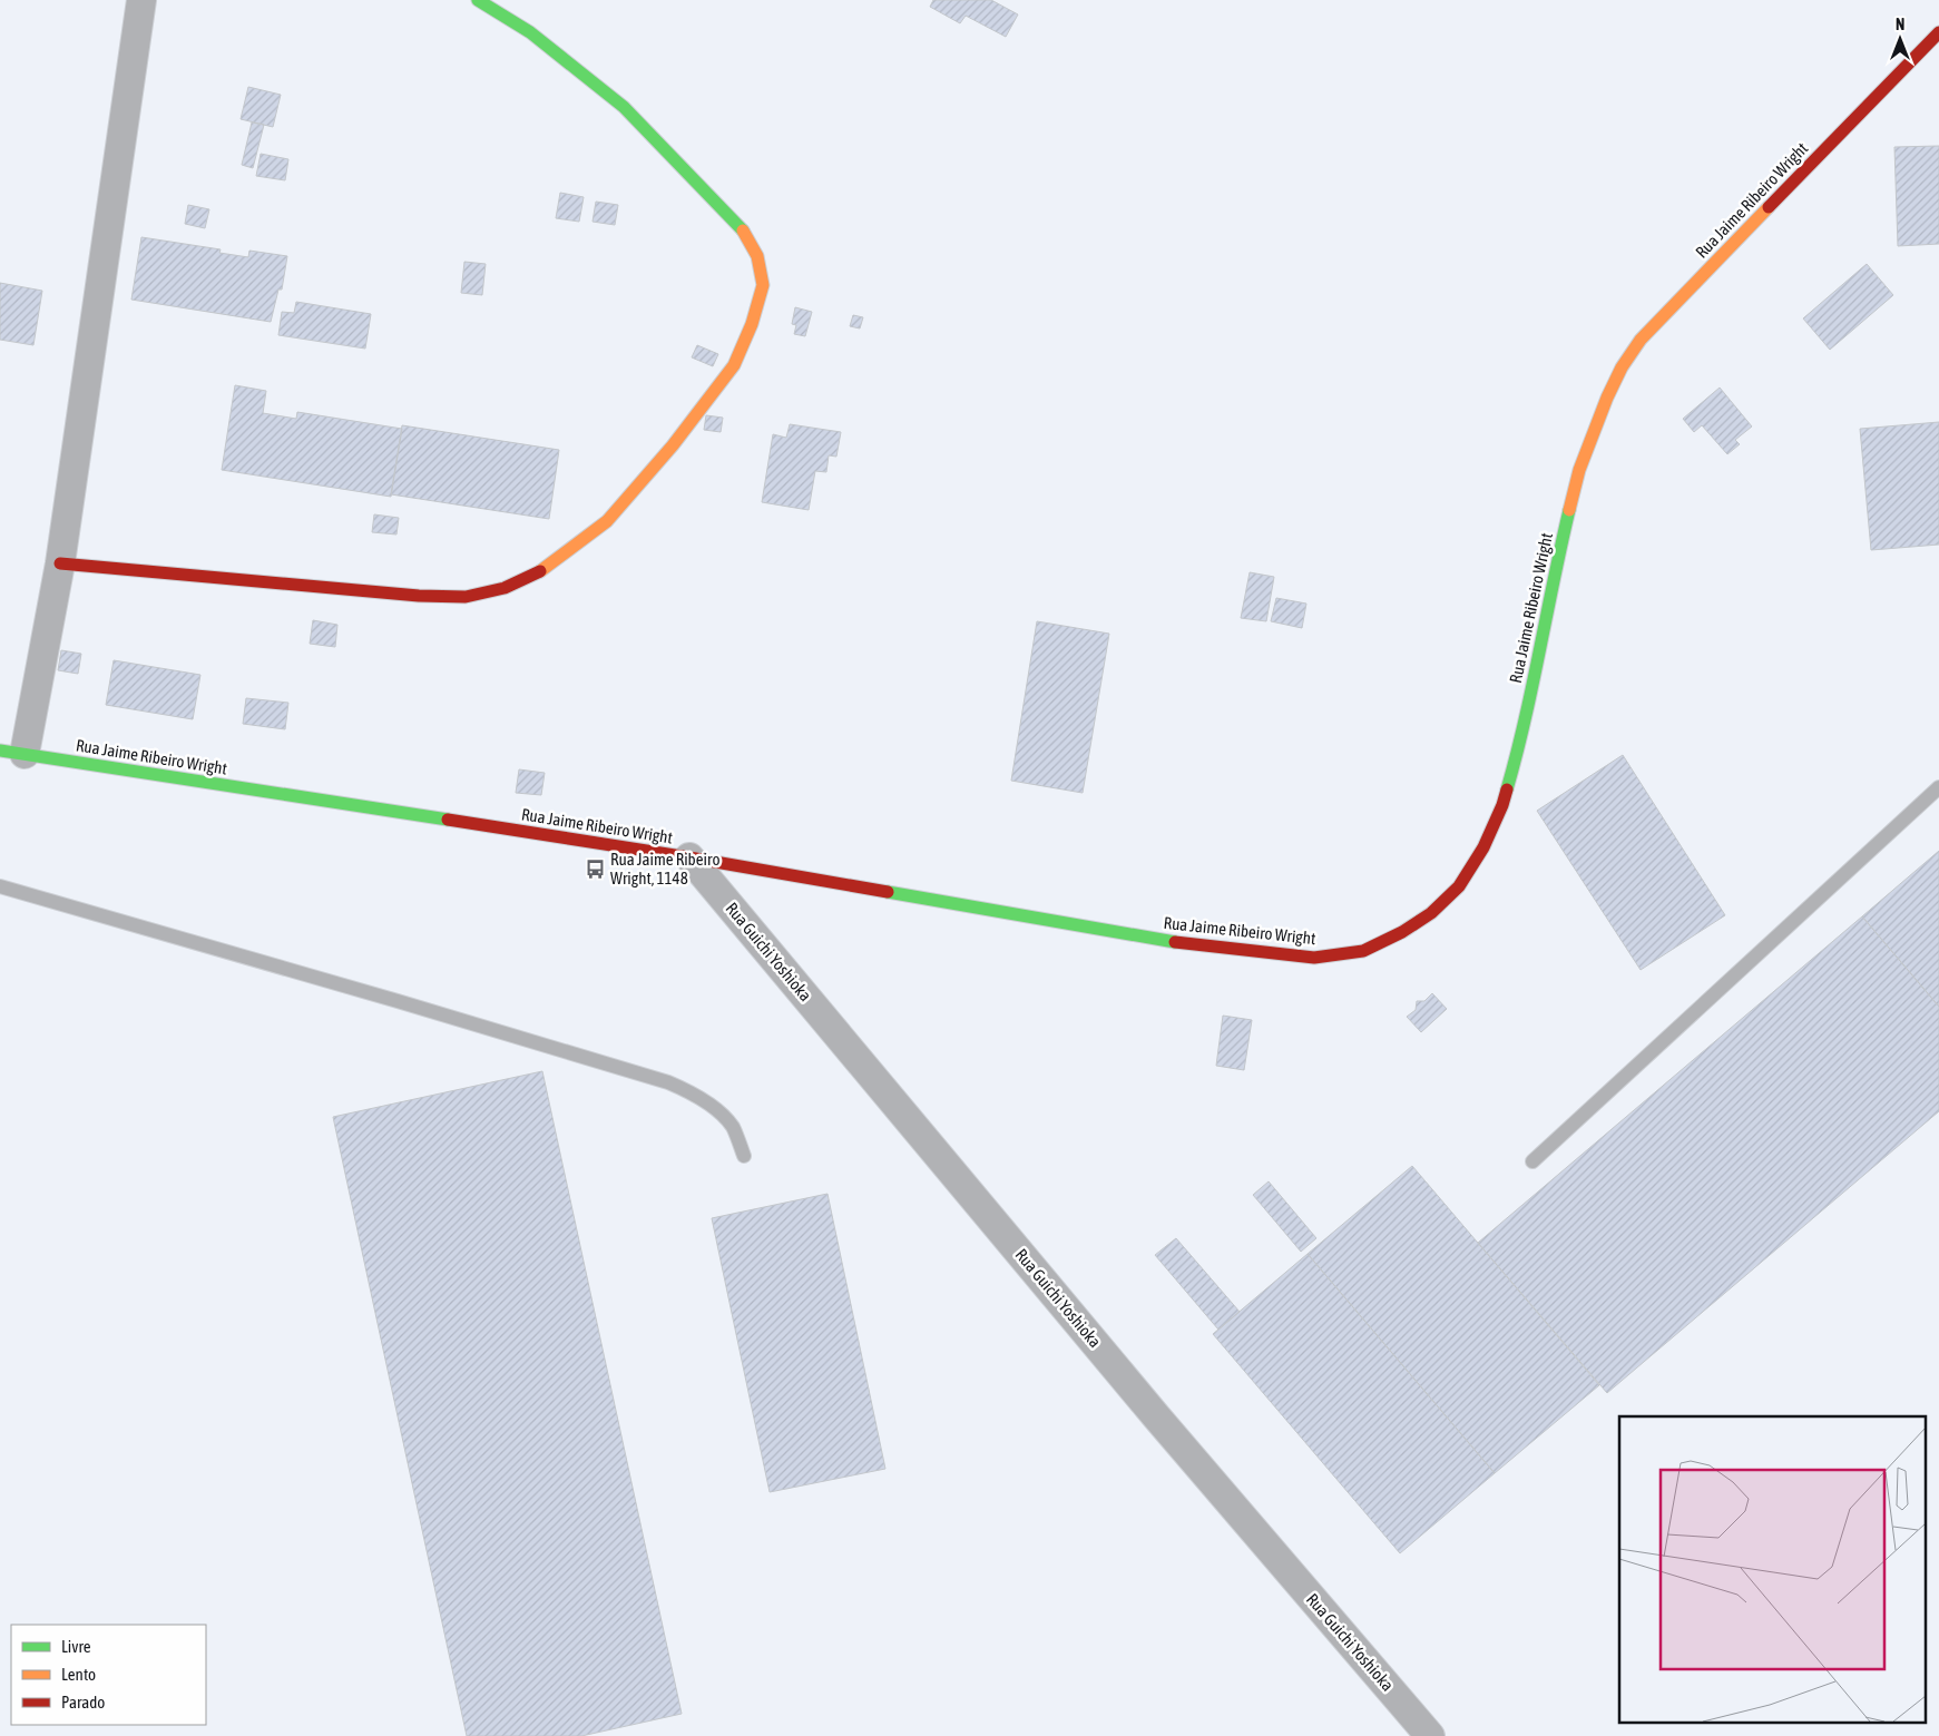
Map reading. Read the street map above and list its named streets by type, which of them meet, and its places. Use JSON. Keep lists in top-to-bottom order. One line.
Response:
{"streets":{"street":["Rua Jaime Ribeiro Wright","Rua Guichi Yoshioka"]},"crossings":[["Rua Jaime Ribeiro Wright","Rua Guichi Yoshioka"]],"places":{"bus stop":["Rua Jaime Ribeiro Wright, 1148"]},"legend":["Livre","Lento","Parado"],"north":"top"}
